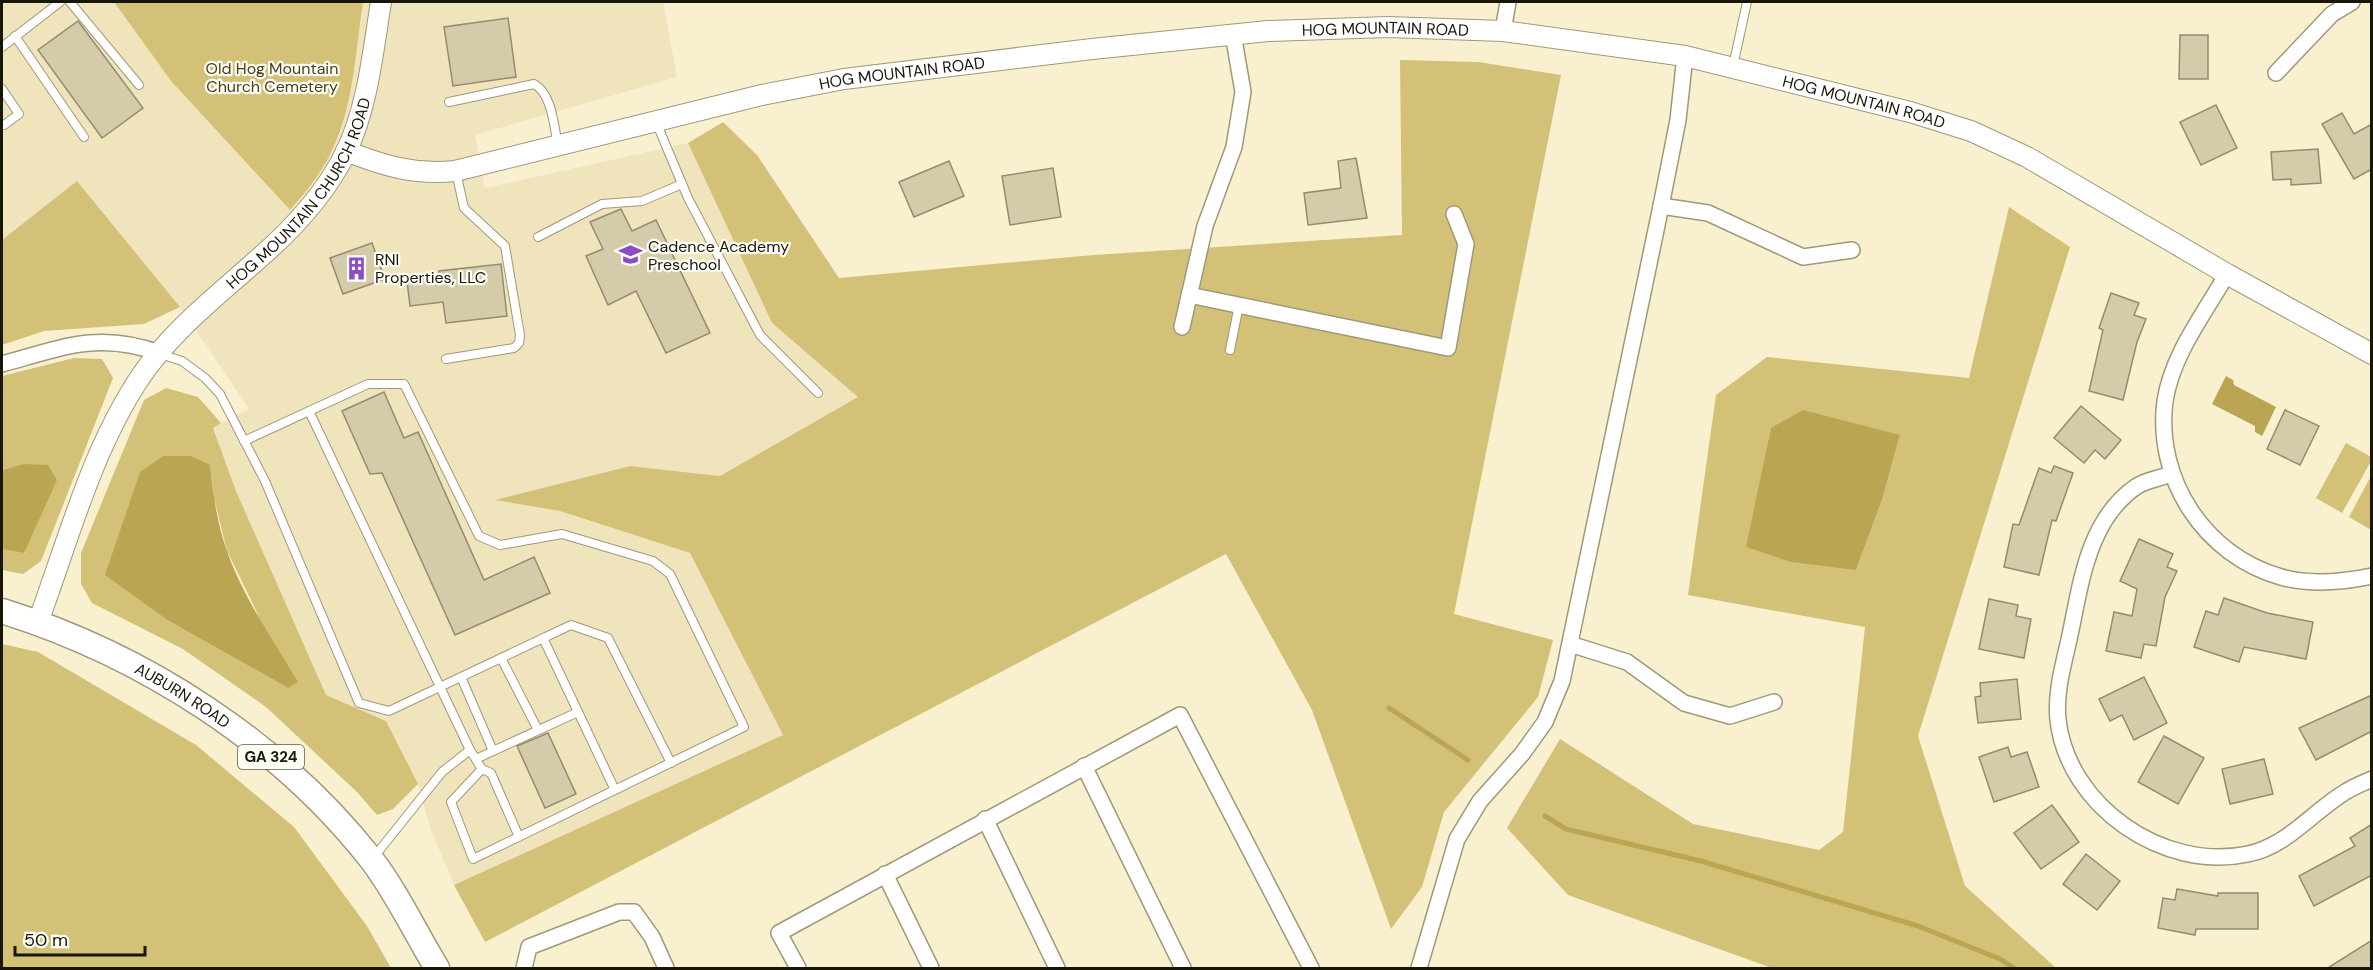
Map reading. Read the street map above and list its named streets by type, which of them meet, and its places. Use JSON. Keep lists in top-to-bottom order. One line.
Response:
{"streets":{"main road":["AUBURN ROAD","GA 324"],"street":["HOG MOUNTAIN ROAD","HOG MOUNTAIN CHURCH ROAD"]},"crossings":[["HOG MOUNTAIN ROAD","HOG MOUNTAIN CHURCH ROAD"],["HOG MOUNTAIN CHURCH ROAD","AUBURN ROAD"]],"parks":["Old Hog Mountain Church Cemetery"],"places":{"school or university":["Cadence Academy Preschool"],"building":["RNI Properties, LLC"]},"scale_bar":"50 m"}
